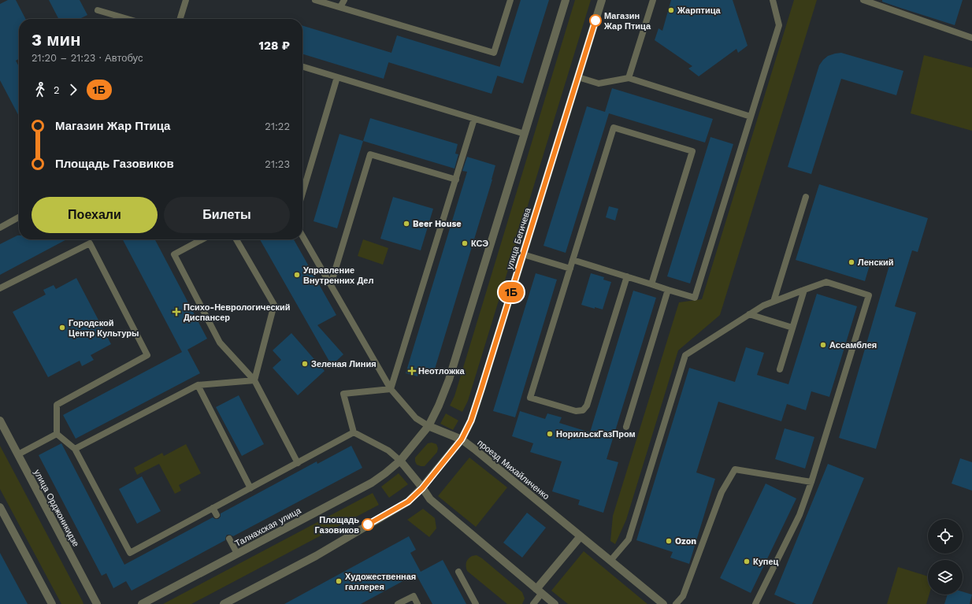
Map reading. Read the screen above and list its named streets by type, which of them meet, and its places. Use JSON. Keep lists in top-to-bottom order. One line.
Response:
{"streets":{"street":["улица Бегичева","проезд Михайличенко","улица Орджоникидзе","Талнахская улица"]},"crossings":[["улица Бегичева","проезд Михайличенко"]],"places":{"other":["Жарптица","Магазин Жар Птица","Beer House","КСЭ","Ленский","Управление Внутренних Дел","Городской Центр Культуры","Ассамблея","Зеленая Линия","НорильскГазПром","Площадь Газовиков","Ozon","Купец","Художественная галлерея"],"health":["Психо-Неврологический Диспансер","Неотложка"]},"lines":["bus line 1Б"],"page":{"on_map":"1Б","heading":["3 мин","21:20 – 21:23 · Автобус","128 ₽"],"legs":["2","1Б"],"list":[{"name":"Магазин Жар Птица","value":"21:22"},{"name":"Площадь Газовиков","value":"21:23"}],"buttons":["Поехали","Билеты"]}}
